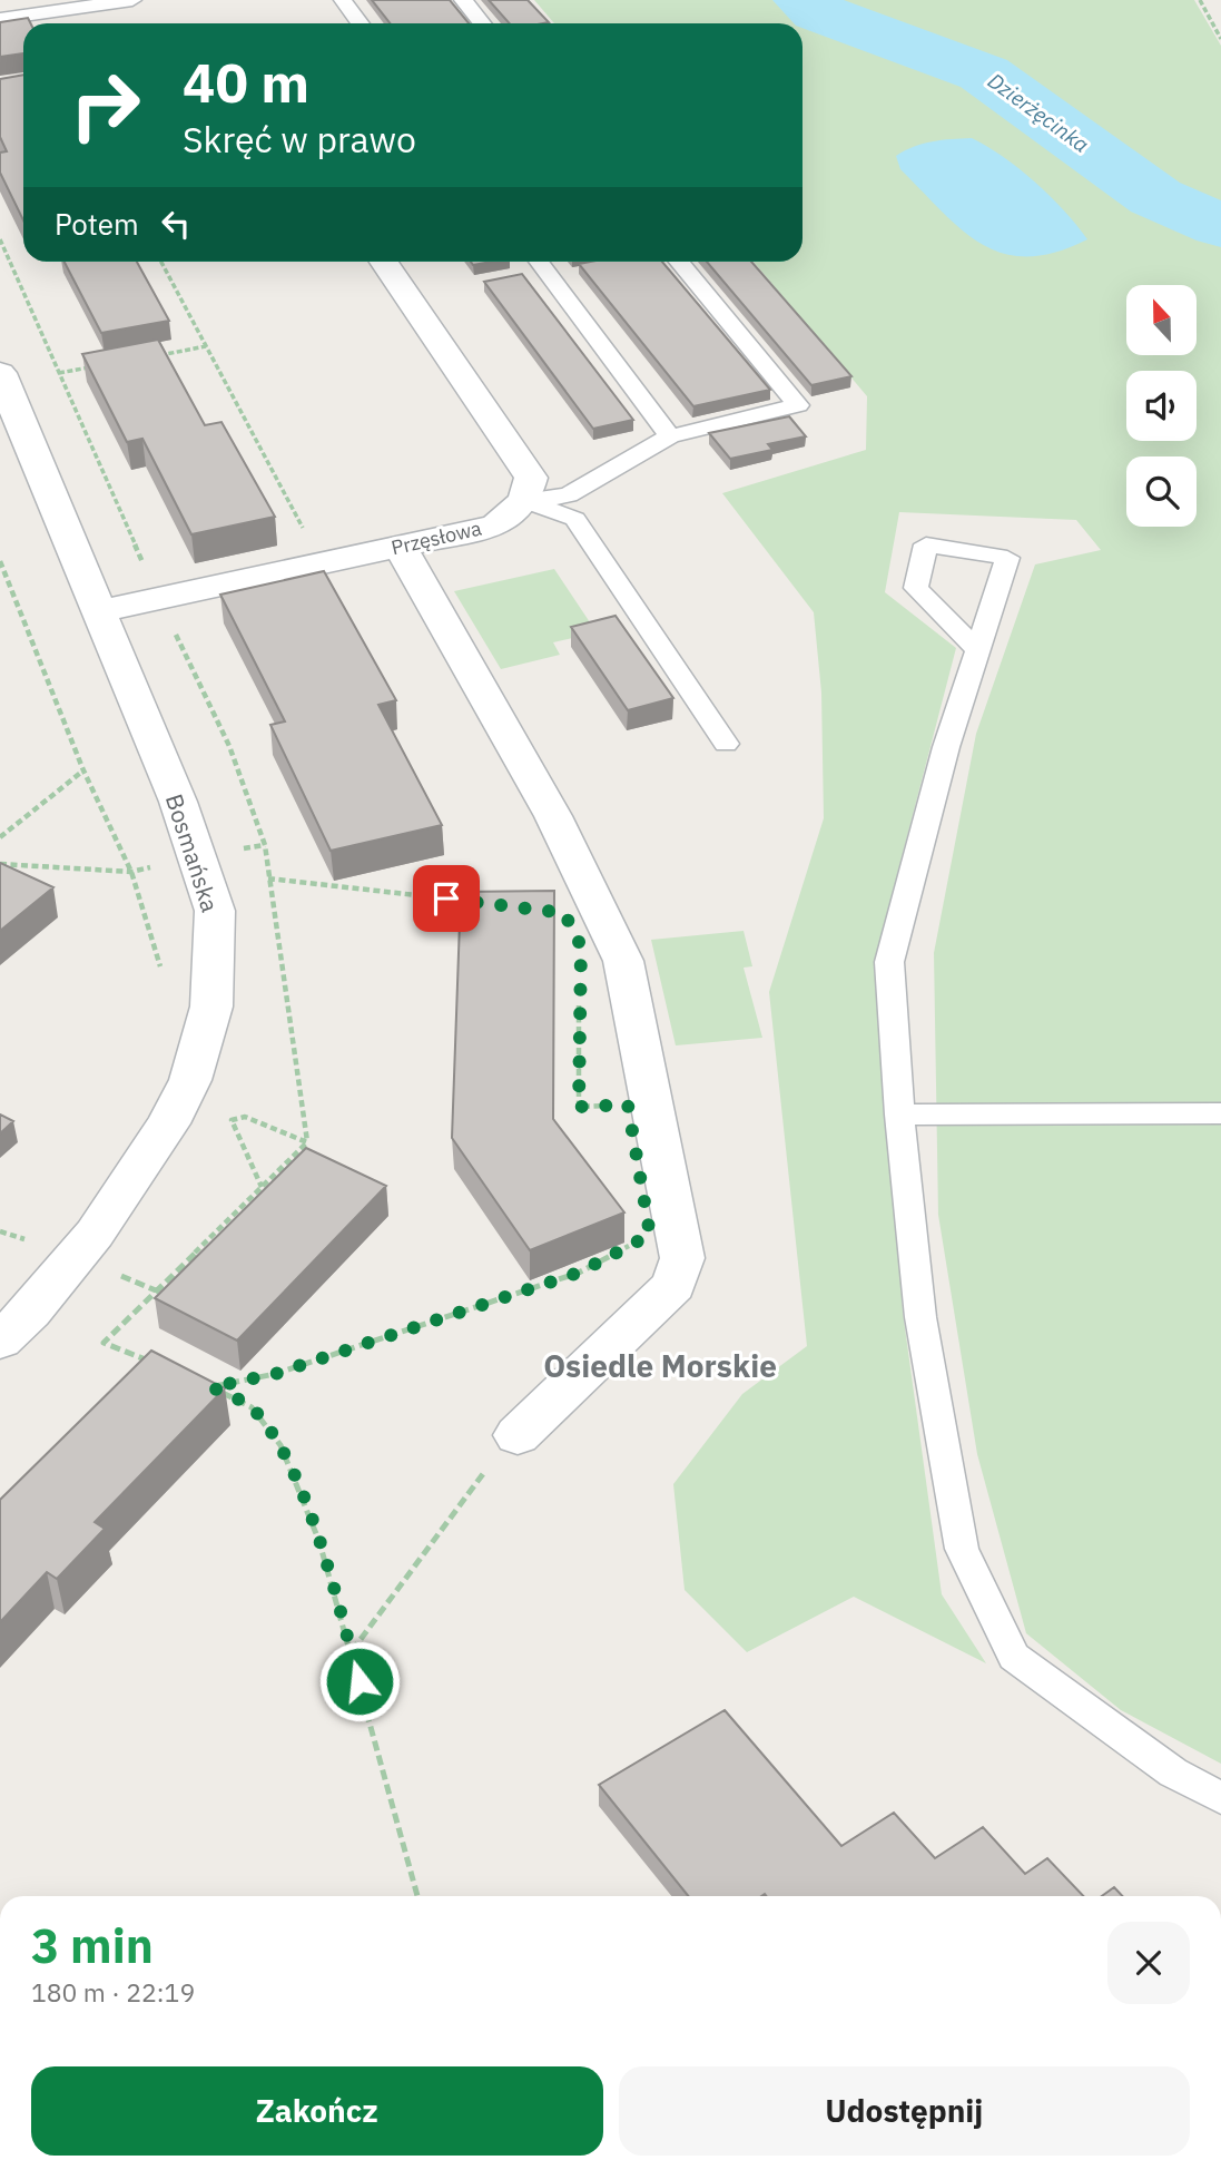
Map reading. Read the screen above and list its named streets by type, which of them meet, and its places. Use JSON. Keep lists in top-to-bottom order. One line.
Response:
{"streets":{"street":["Przęsłowa","Bosmańska"]},"crossings":[["Przęsłowa","Bosmańska"]],"districts":["Osiedle Morskie"],"water":["Dzierżęcinka"],"north":"top","page":{"turn":["40 m","Skręć w prawo"],"then":"Potem","heading":["3 min","180 m · 22:19"],"buttons":["Zakończ","Udostępnij"]}}
